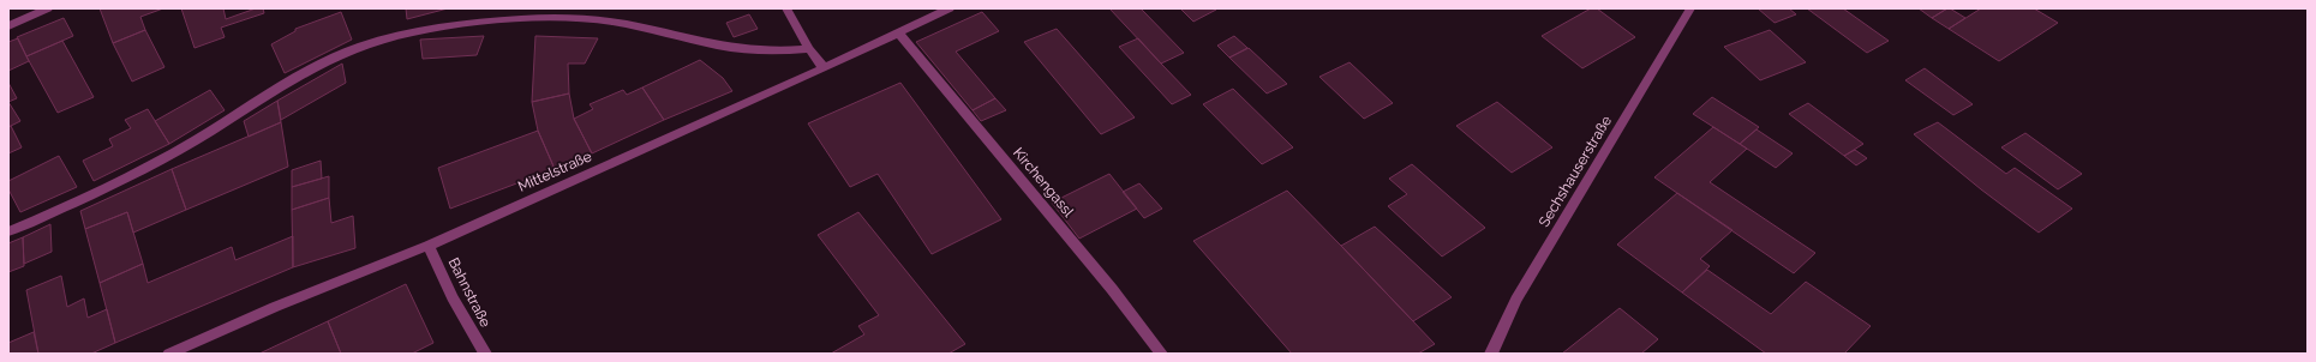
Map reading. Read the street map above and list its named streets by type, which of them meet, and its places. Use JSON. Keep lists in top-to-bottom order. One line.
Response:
{"streets":{"street":["Mittelstraße","Sechshauserstraße","Kirchengassl","Bahnstraße"]},"crossings":[["Mittelstraße","Kirchengassl"],["Mittelstraße","Bahnstraße"]]}
